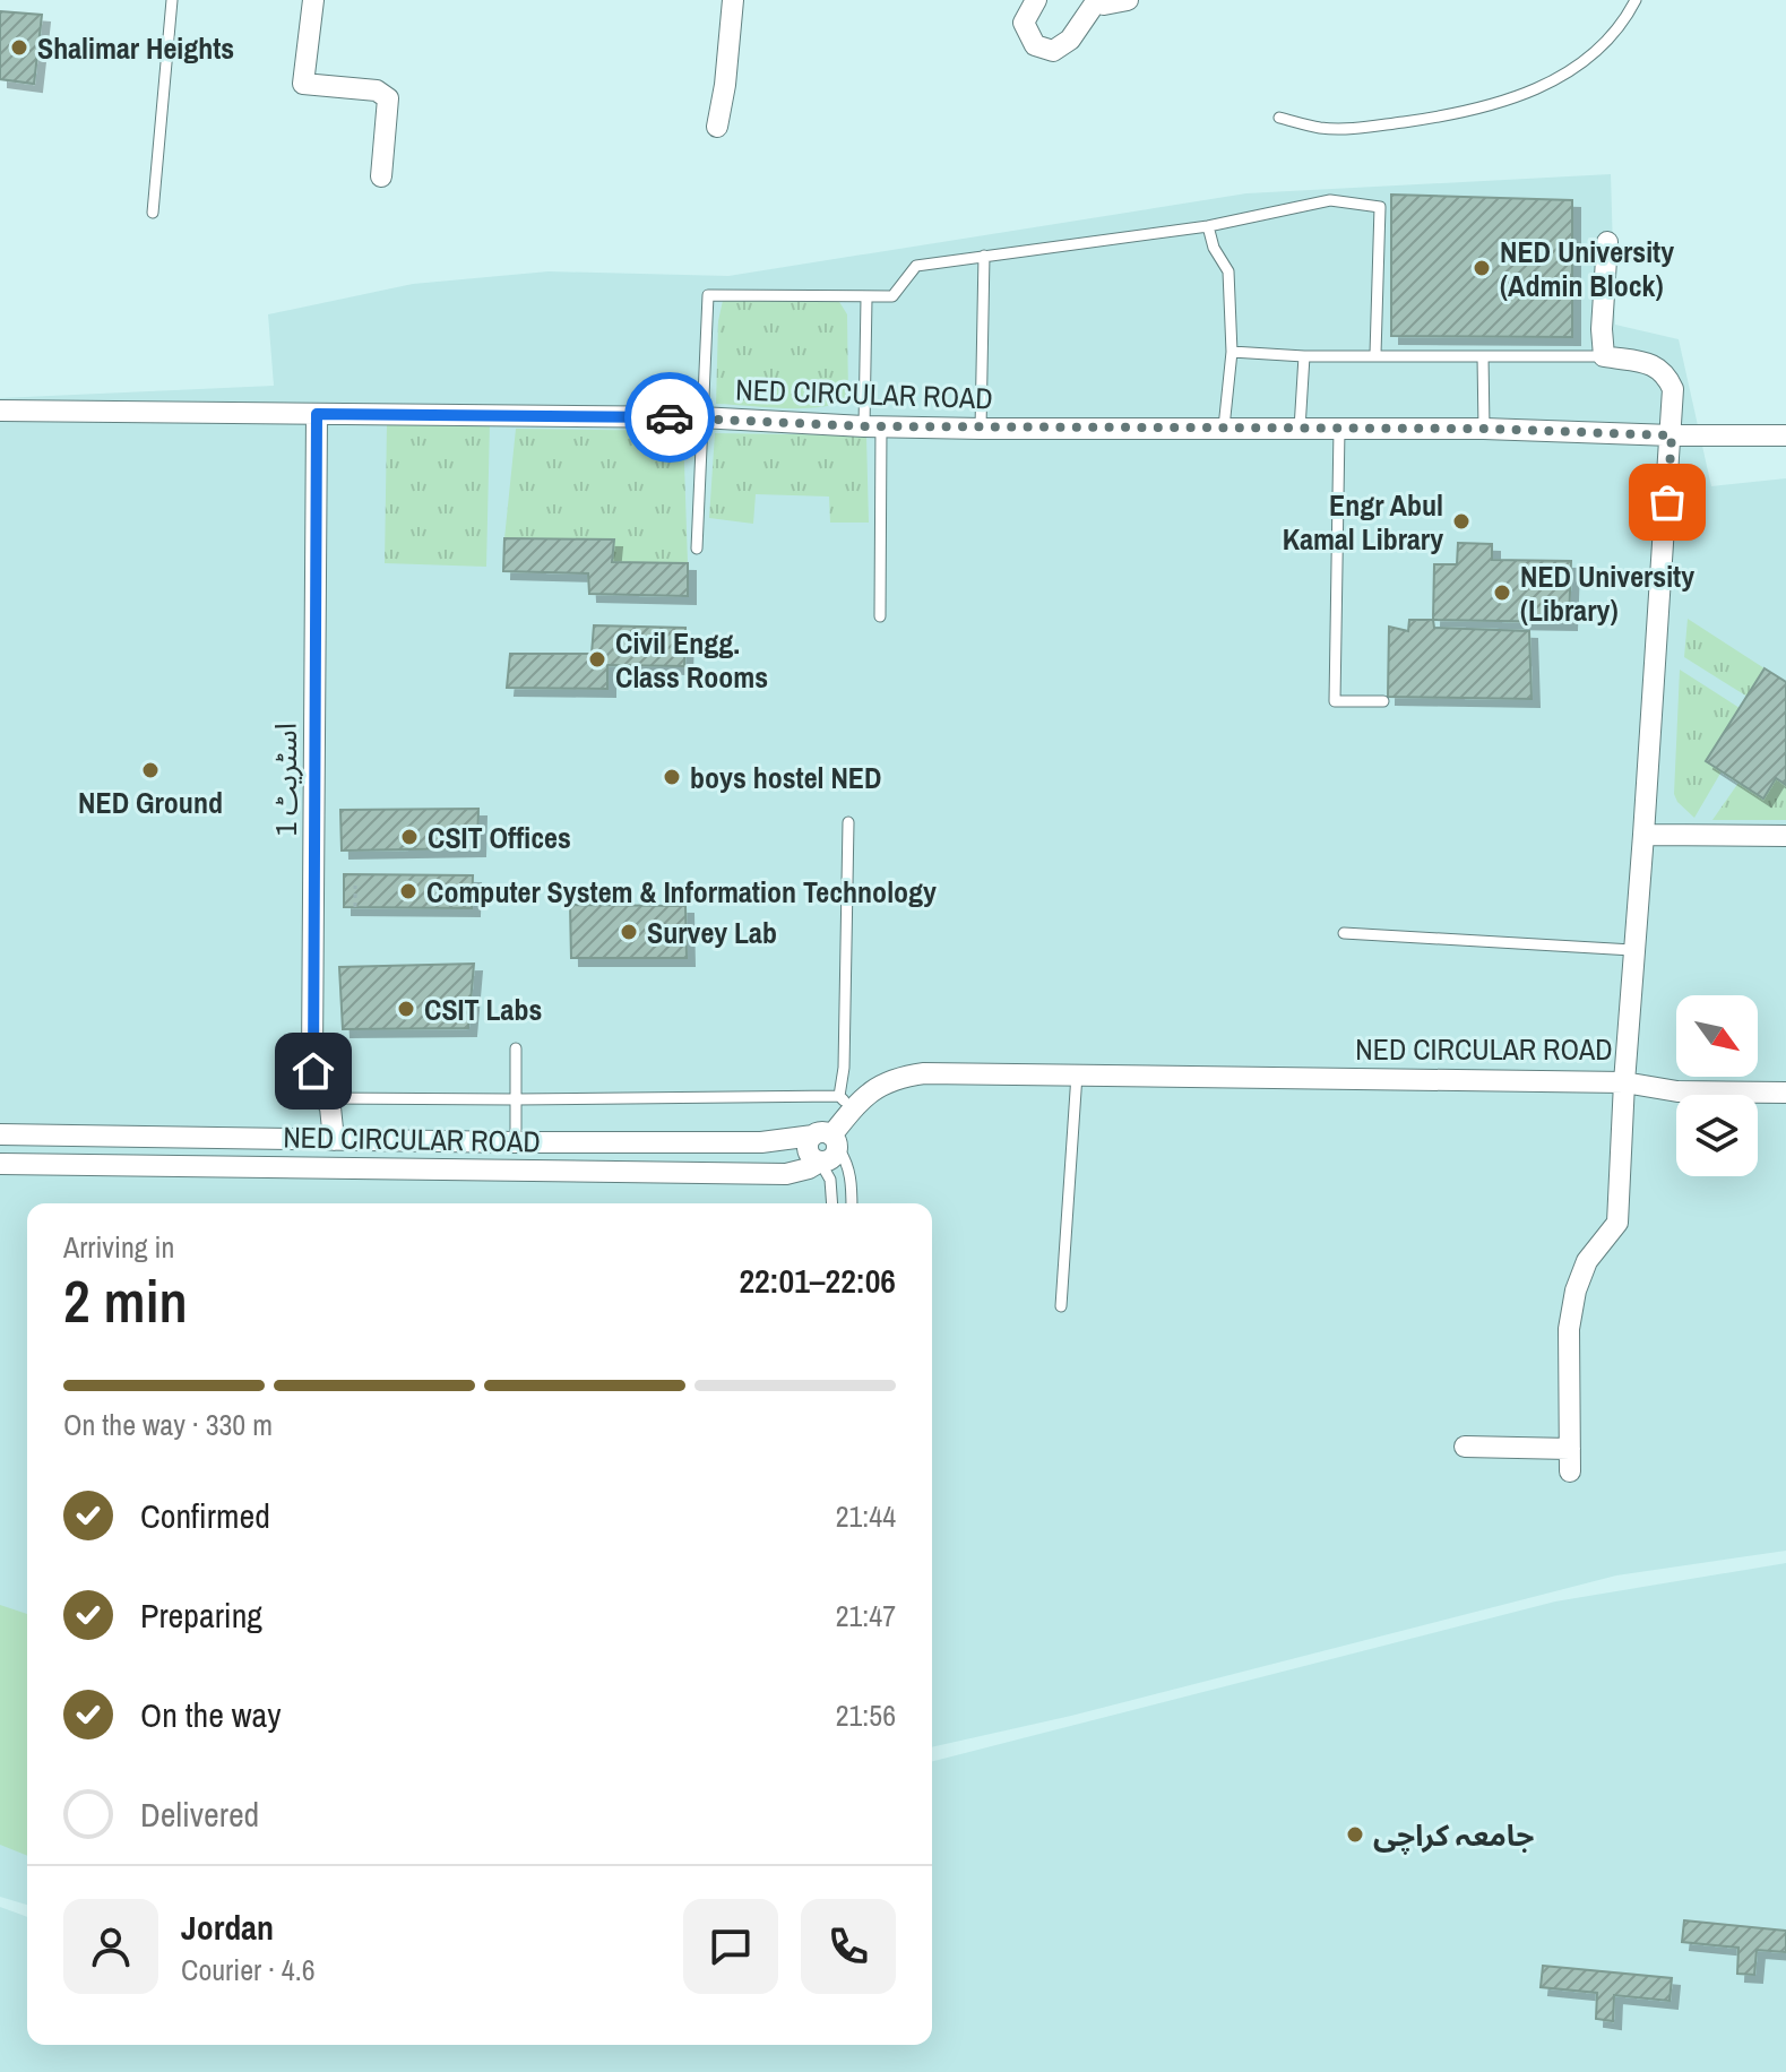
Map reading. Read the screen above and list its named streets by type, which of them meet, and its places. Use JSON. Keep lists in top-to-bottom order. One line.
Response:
{"streets":{"street":["NED CIRCULAR ROAD","اسٹریٹ 1"]},"crossings":[["NED CIRCULAR ROAD","اسٹریٹ 1"]],"places":["Shalimar Heights","NED University (Admin Block)","Engr Abul Kamal Library","NED University (Library)","Civil Engg. Class Rooms","NED Ground","boys hostel NED","CSIT Offices","Computer System & Information Technology","Survey Lab","CSIT Labs","جامعہ کراچی"],"north":"bottom right","page":{"heading":["2 min","Arriving in","22:01–22:06"],"panel":["Jordan","Courier · 4.6"],"bar":"On the way · 330 m","list":[["Confirmed","21:44"],["Preparing","21:47"],["On the way","21:56"],"Delivered"]}}
